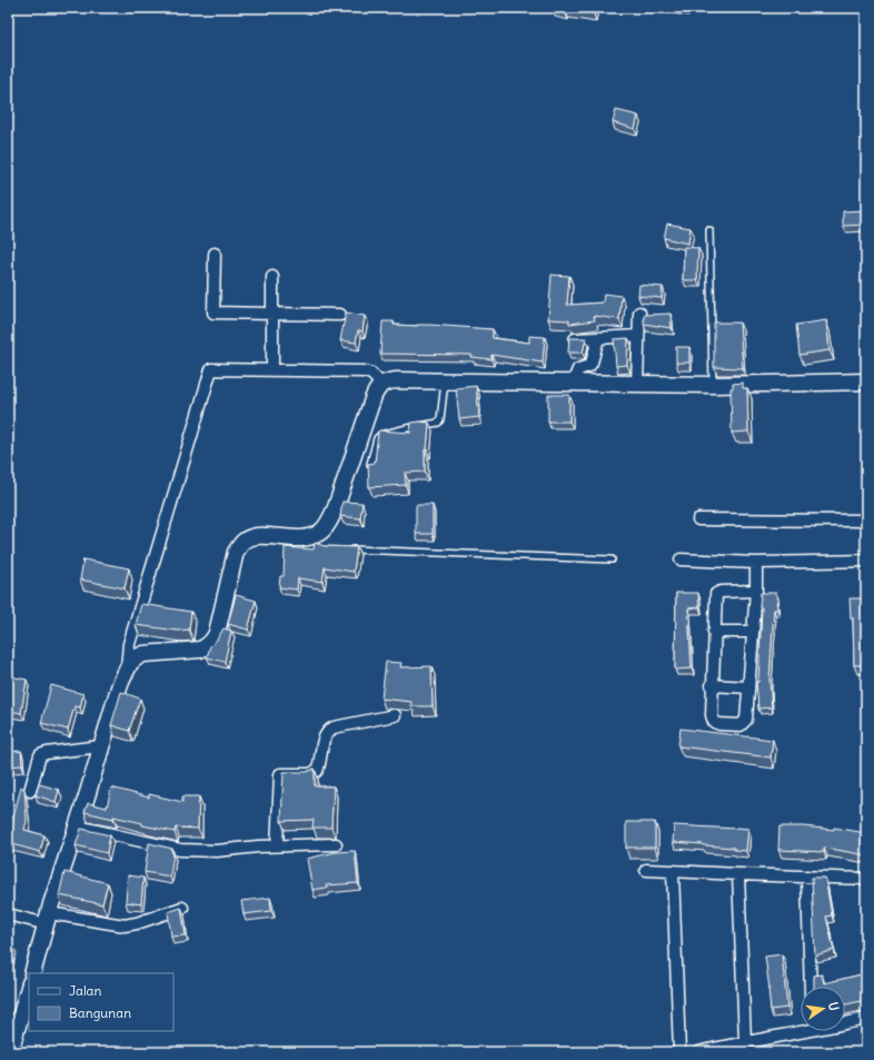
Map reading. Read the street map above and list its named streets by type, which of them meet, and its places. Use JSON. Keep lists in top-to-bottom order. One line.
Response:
{"legend":["Jalan","Bangunan"],"north":"right"}
